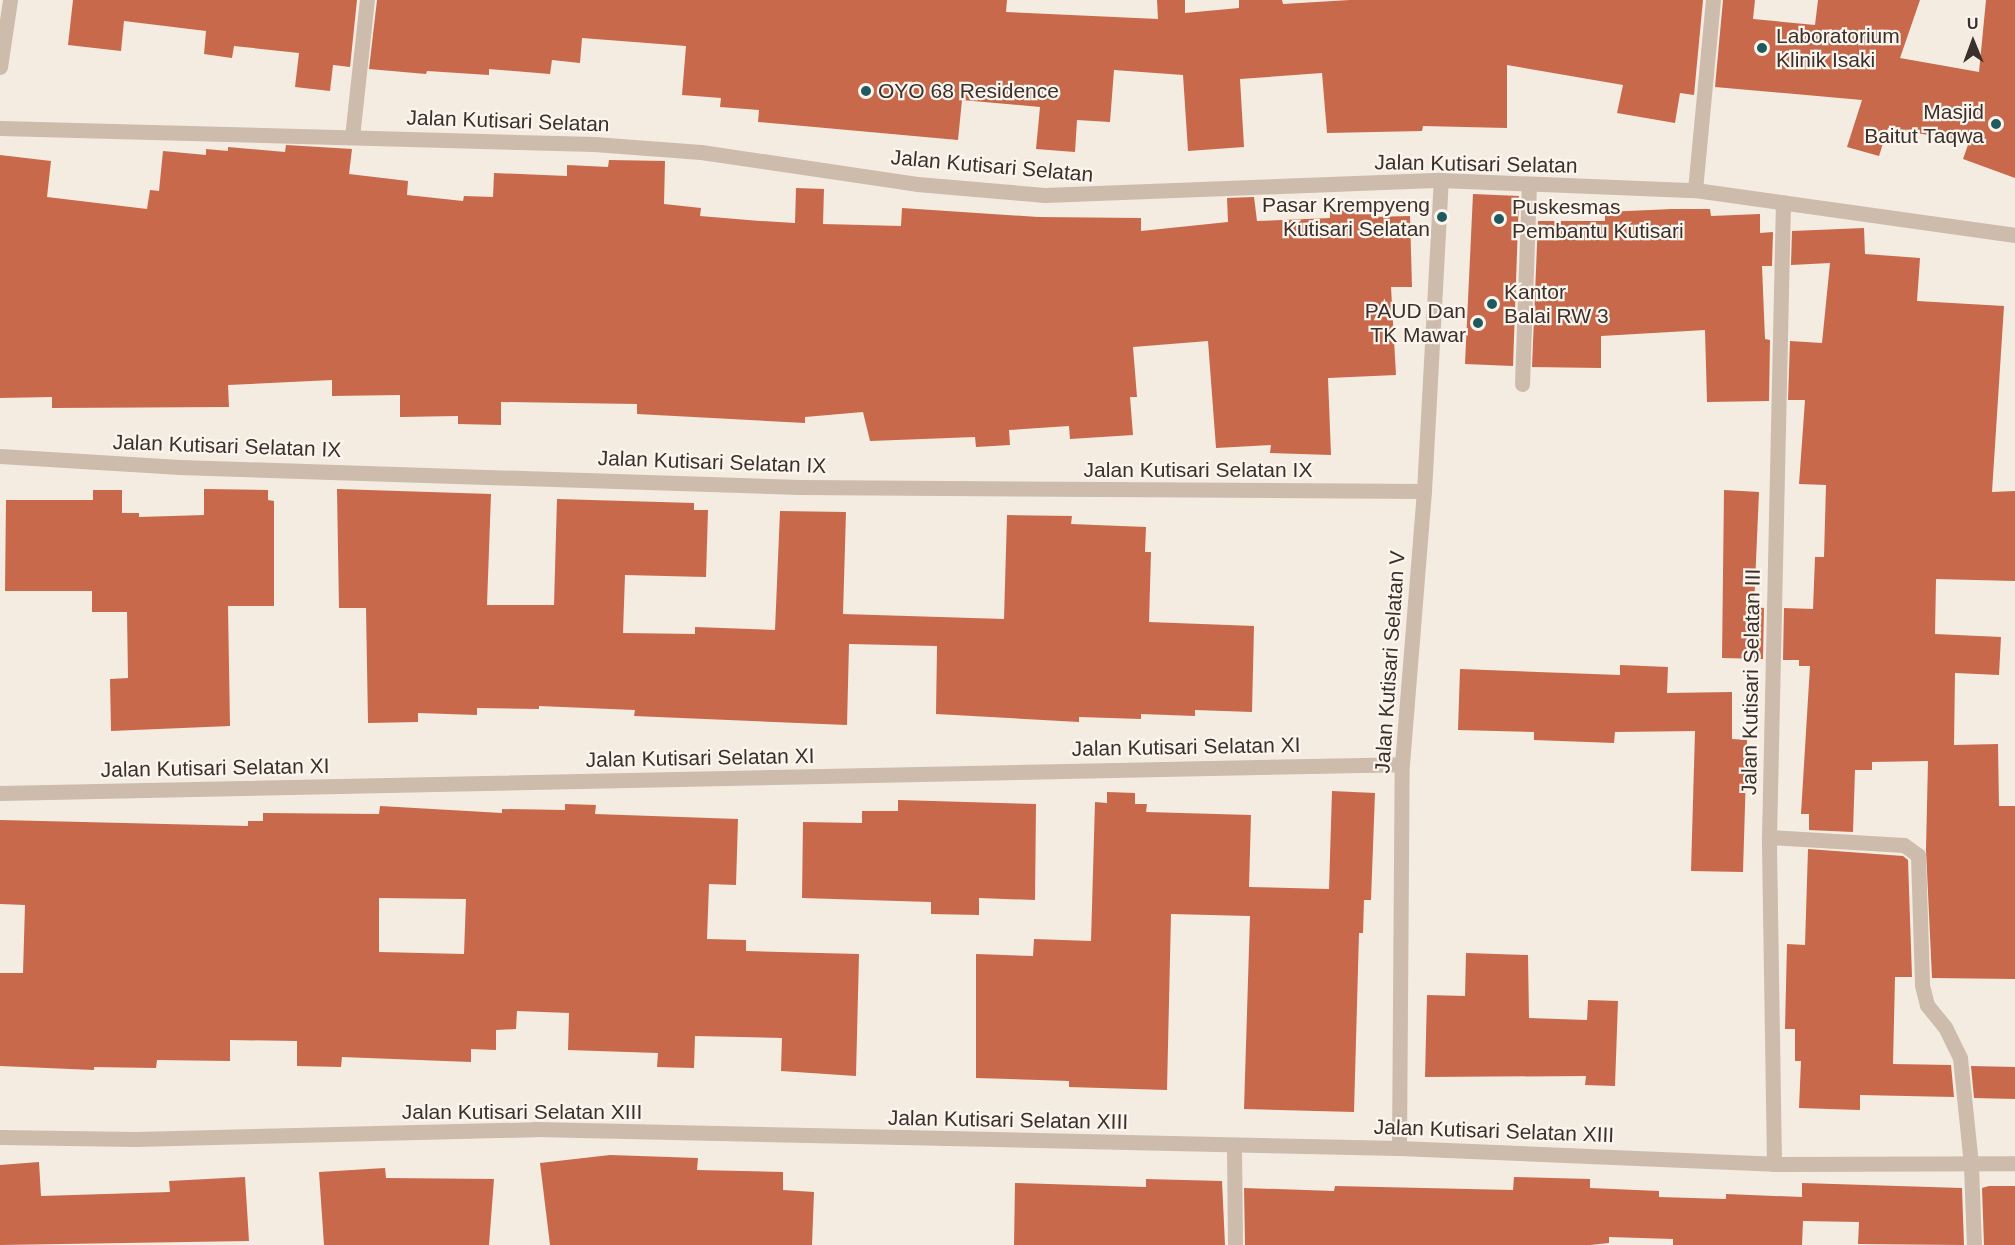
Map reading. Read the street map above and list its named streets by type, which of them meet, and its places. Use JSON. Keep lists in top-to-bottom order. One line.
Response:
{"streets":{"street":["Jalan Kutisari Selatan","Jalan Kutisari Selatan IX","Jalan Kutisari Selatan V","Jalan Kutisari Selatan III","Jalan Kutisari Selatan XI","Jalan Kutisari Selatan XIII"]},"crossings":[["Jalan Kutisari Selatan","Jalan Kutisari Selatan V"],["Jalan Kutisari Selatan","Jalan Kutisari Selatan III"],["Jalan Kutisari Selatan IX","Jalan Kutisari Selatan V"],["Jalan Kutisari Selatan V","Jalan Kutisari Selatan XI"],["Jalan Kutisari Selatan V","Jalan Kutisari Selatan XIII"],["Jalan Kutisari Selatan III","Jalan Kutisari Selatan XIII"]],"places":["Laboratorium Klinik Isaki","OYO 68 Residence","Masjid Baitut Taqwa","Pasar Krempyeng Kutisari Selatan","Puskesmas Pembantu Kutisari","Kantor Balai RW 3","PAUD Dan TK Mawar"],"north":"top"}
